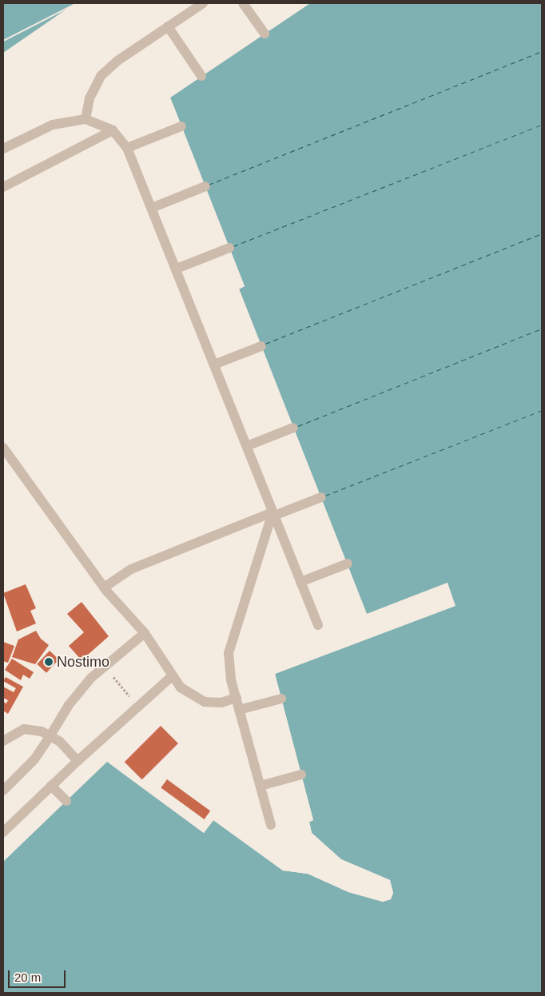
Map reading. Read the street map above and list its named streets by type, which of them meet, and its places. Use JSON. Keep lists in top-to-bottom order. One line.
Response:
{"places":["Nostimo"],"scale_bar":"20 m"}
